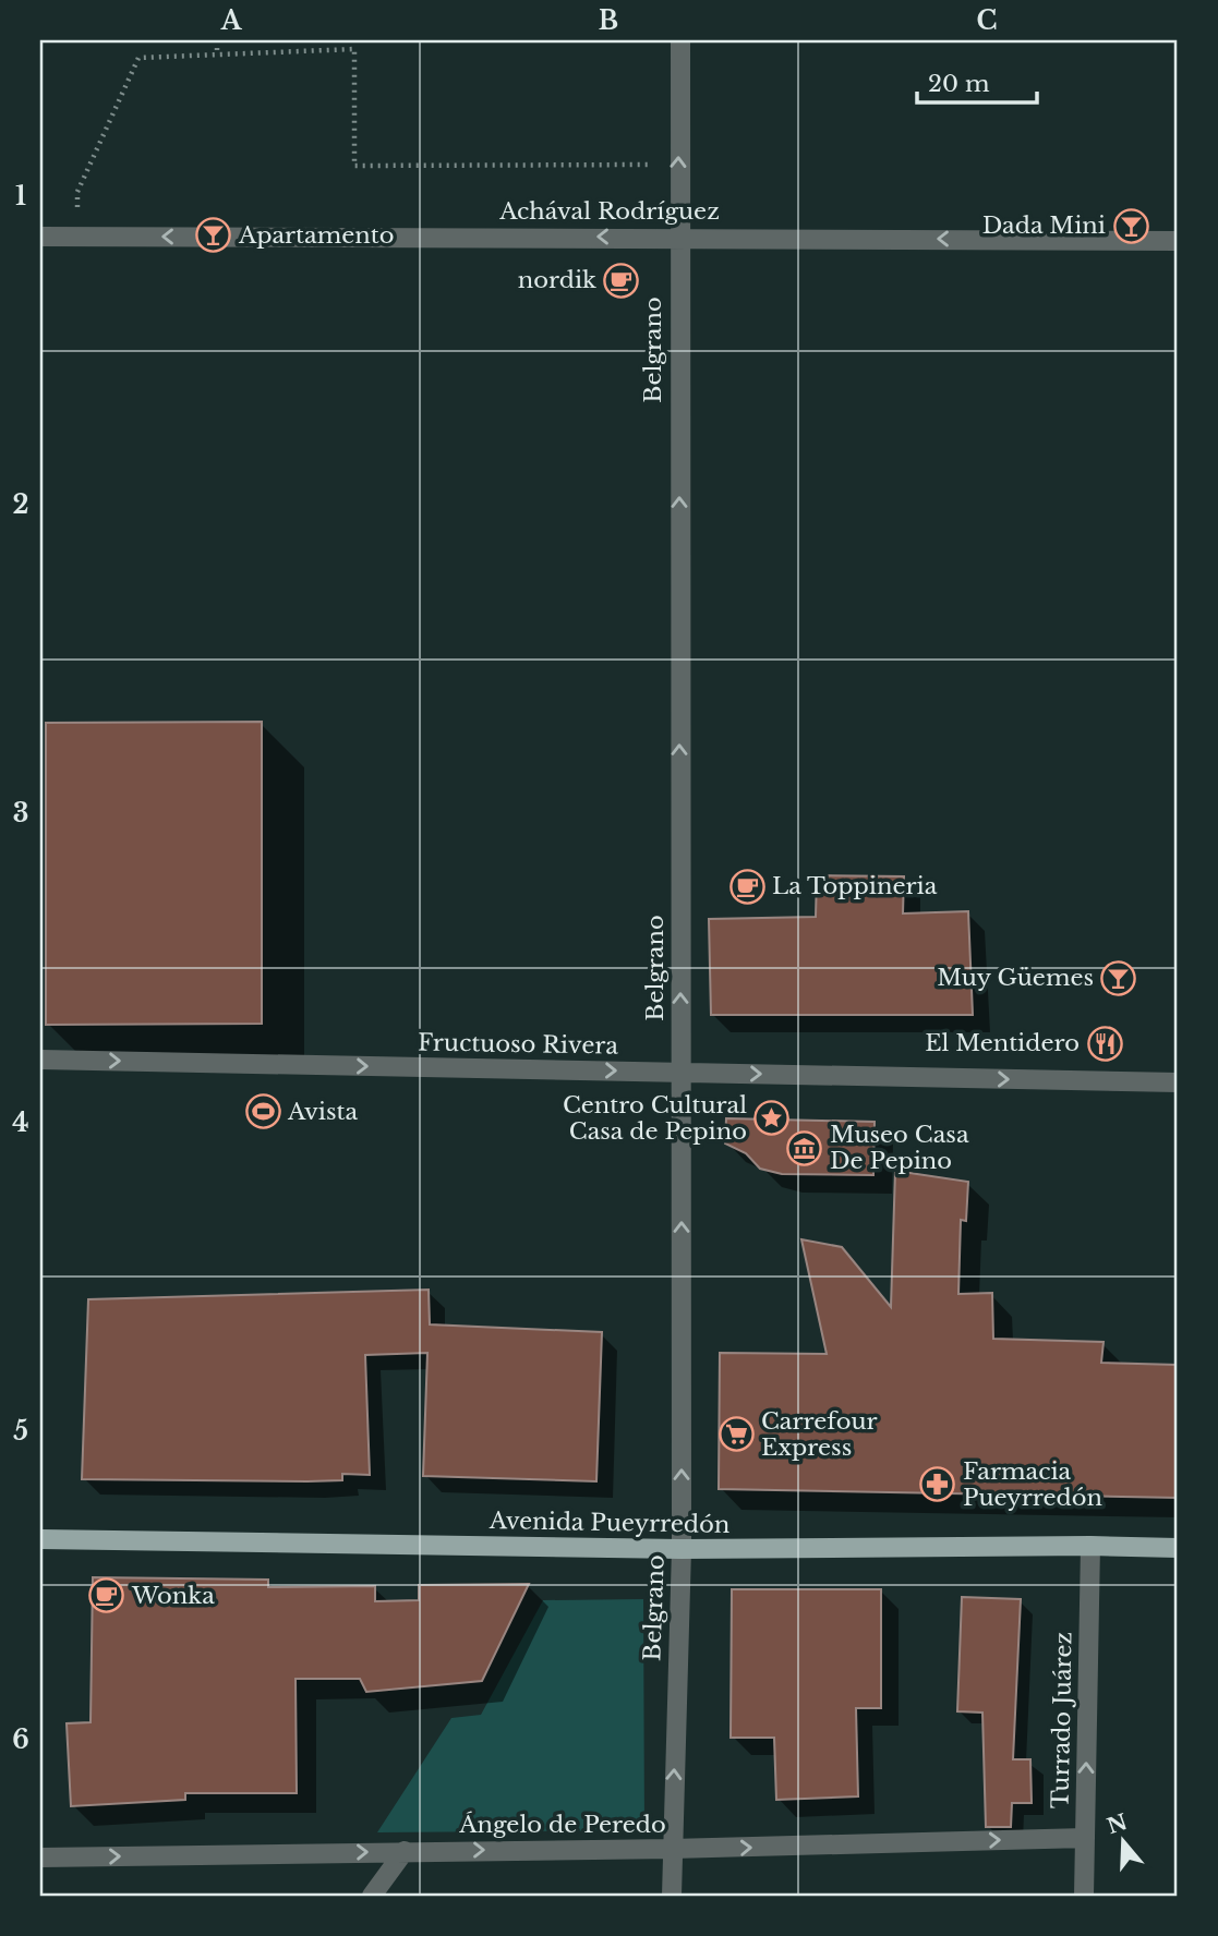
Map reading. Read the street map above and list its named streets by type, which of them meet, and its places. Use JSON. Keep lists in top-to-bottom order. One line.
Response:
{"streets":{"main road":["Avenida Pueyrredón"],"street":["Achával Rodríguez","Belgrano","Fructuoso Rivera","Turrado Juárez","Ángelo de Peredo"]},"crossings":[["Achával Rodríguez","Belgrano"],["Belgrano","Fructuoso Rivera"],["Belgrano","Avenida Pueyrredón"],["Belgrano","Ángelo de Peredo"],["Avenida Pueyrredón","Turrado Juárez"],["Turrado Juárez","Ángelo de Peredo"]],"one_way":["Achával Rodríguez","Belgrano","Fructuoso Rivera","Turrado Juárez","Ángelo de Peredo"],"places":{"bar":["Dada Mini","Apartamento","Muy Güemes"],"cafe":["nordik","La Toppineria","Wonka"],"restaurant":["El Mentidero"],"sports":["Avista"],"place":["Centro Cultural Casa de Pepino"],"museum":["Museo Casa De Pepino"],"supermarket":["Carrefour Express"],"pharmacy":["Farmacia Pueyrredón"]},"scale_bar":"20 m","north":"top","grid":{"columns":["A","B","C"],"rows":["1","2","3","4","5","6"]}}
